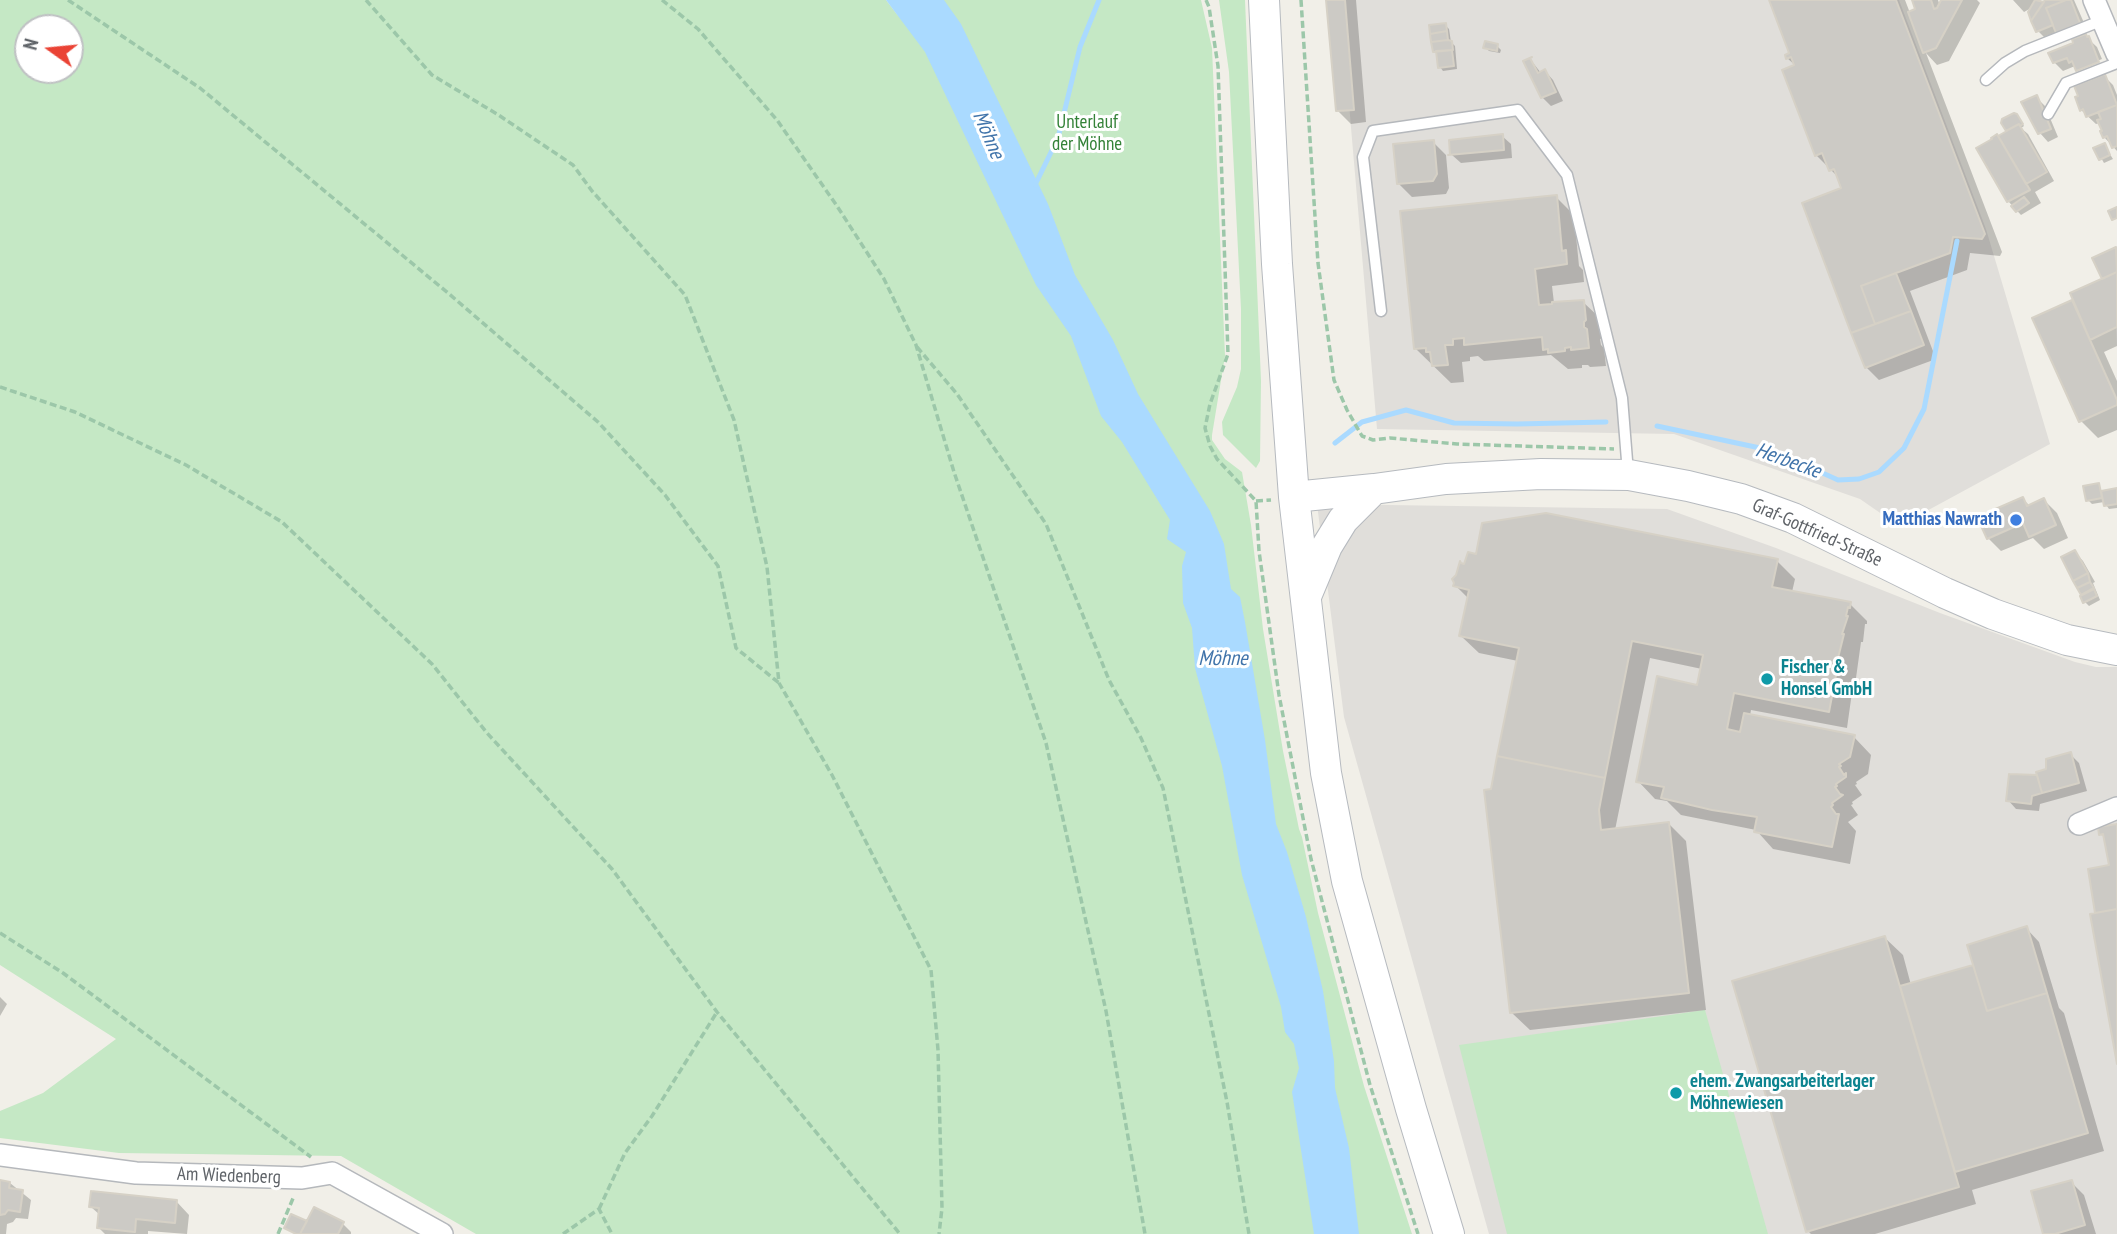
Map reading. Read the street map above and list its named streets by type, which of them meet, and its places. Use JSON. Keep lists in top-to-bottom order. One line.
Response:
{"streets":{"main road":["Graf-Gottfried-Straße"],"street":["Am Wiedenberg"]},"water":["Möhne","Herbecke"],"parks":["Unterlauf der Möhne"],"places":["Matthias Nawrath","Fischer & Honsel GmbH","ehem. Zwangsarbeiterlager Möhnewiesen"],"north":"left"}
